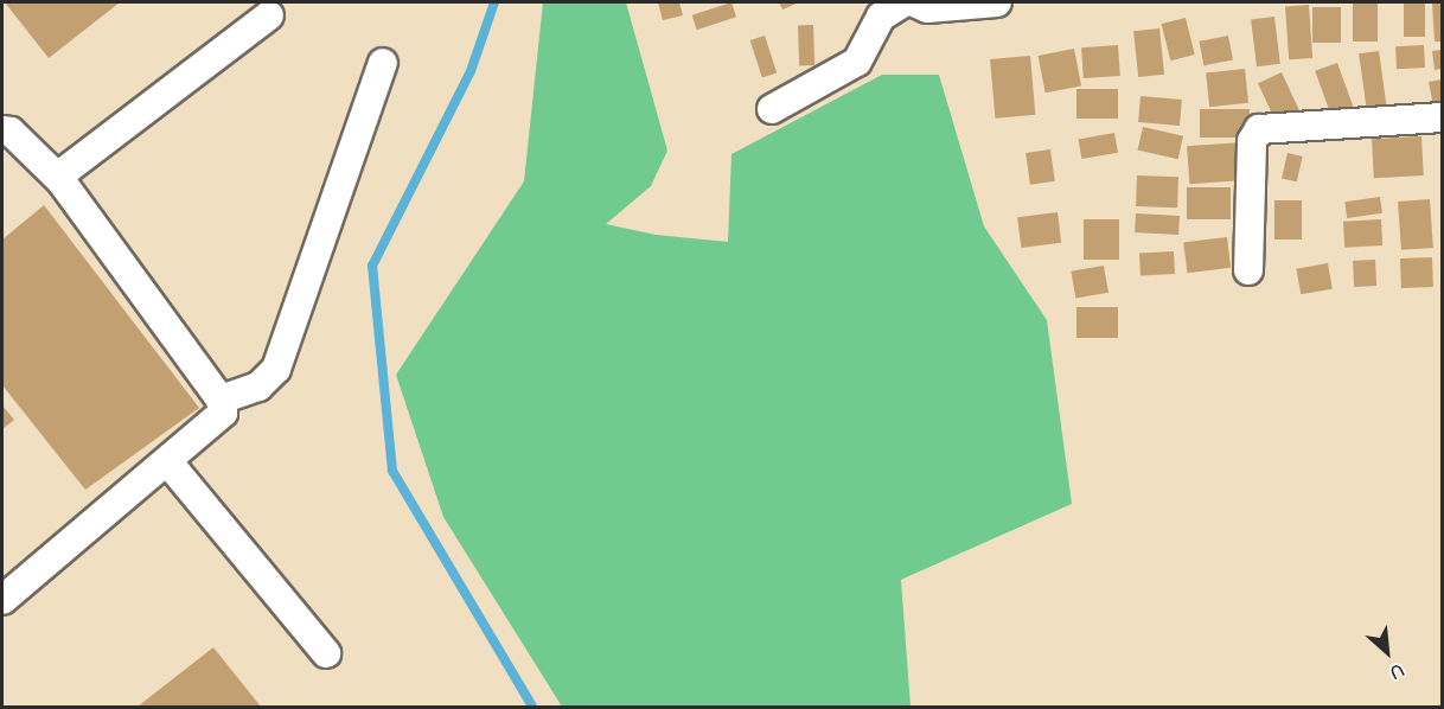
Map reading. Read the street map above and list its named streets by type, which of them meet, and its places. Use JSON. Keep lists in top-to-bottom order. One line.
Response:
{"north":"bottom right"}
